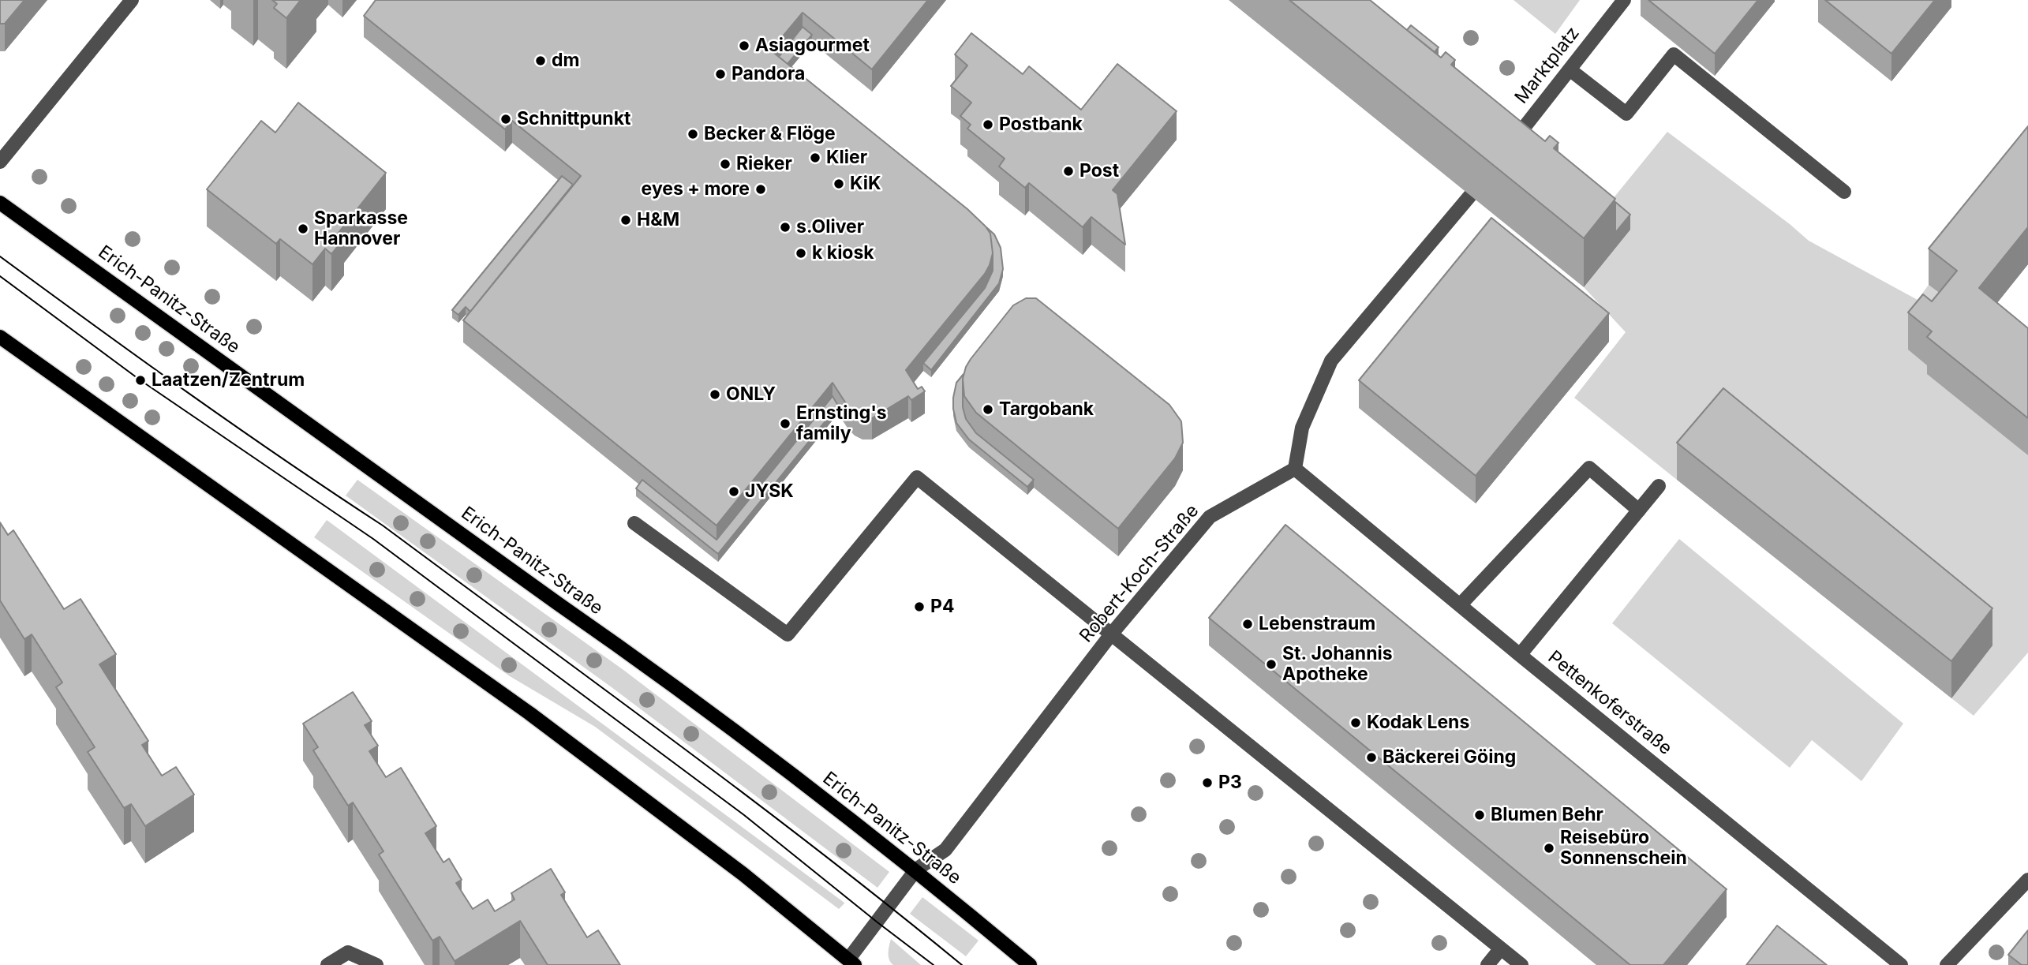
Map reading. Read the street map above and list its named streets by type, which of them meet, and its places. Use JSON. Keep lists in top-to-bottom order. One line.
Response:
{"streets":{"main road":["Erich-Panitz-Straße"],"street":["Marktplatz","Robert-Koch-Straße","Pettenkoferstraße"]},"crossings":[["Erich-Panitz-Straße","Robert-Koch-Straße"],["Robert-Koch-Straße","Pettenkoferstraße"]],"places":["Asiagourmet","dm","Pandora","Schnittpunkt","Postbank","Becker & Flöge","Klier","Rieker","Post","KiK","eyes + more","H&M","s.Oliver","Sparkasse Hannover","k kiosk","Laatzen/Zentrum","ONLY","Targobank","Ernsting's family","JYSK","P4","Lebenstraum","St. Johannis Apotheke","Kodak Lens","Bäckerei Göing","P3","Blumen Behr","Reisebüro Sonnenschein"]}
